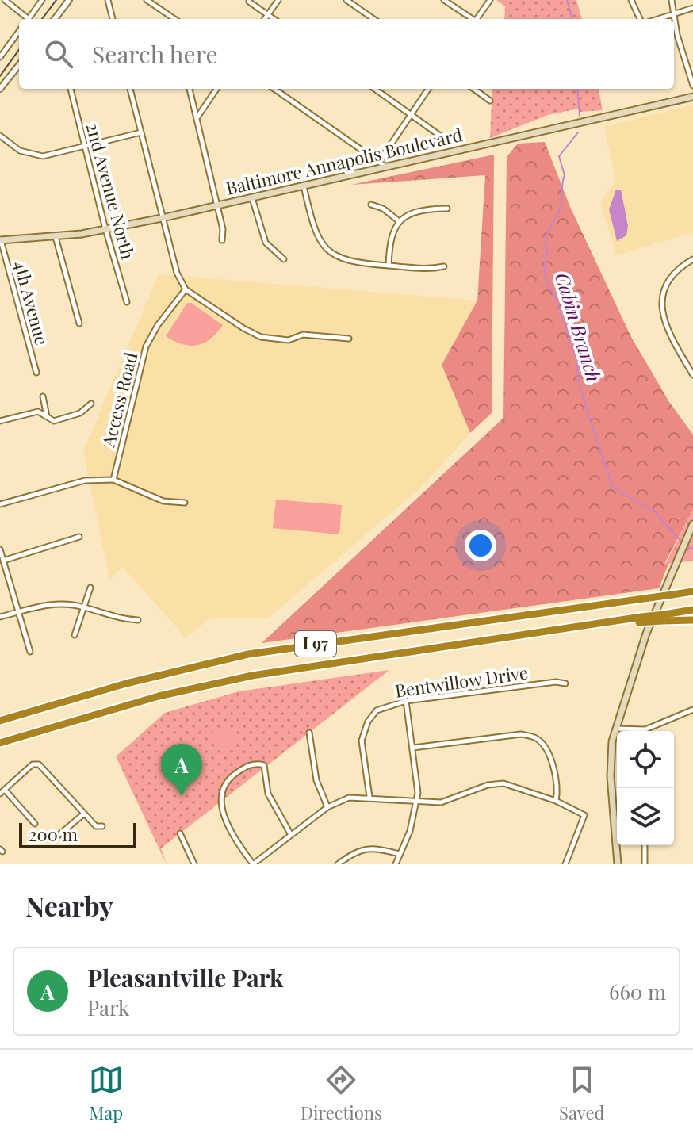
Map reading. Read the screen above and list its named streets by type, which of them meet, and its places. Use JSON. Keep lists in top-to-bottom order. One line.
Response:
{"streets":{"highway":["I 97"],"main road":["Baltimore Annapolis Boulevard"],"street":["2nd Avenue North","4th Avenue","Access Road","Bentwillow Drive"]},"crossings":[["Baltimore Annapolis Boulevard","2nd Avenue North"],["Baltimore Annapolis Boulevard","4th Avenue"]],"water":["Cabin Branch"],"scale_bar":"200 m","page":{"search":"Search here","pins":"A","scale":"200 m","heading":"Nearby","list":[{"mark":"A","name":"Pleasantville Park","note":"Park","value":"660 m"}],"nav":["Map","Directions","Saved"]}}
